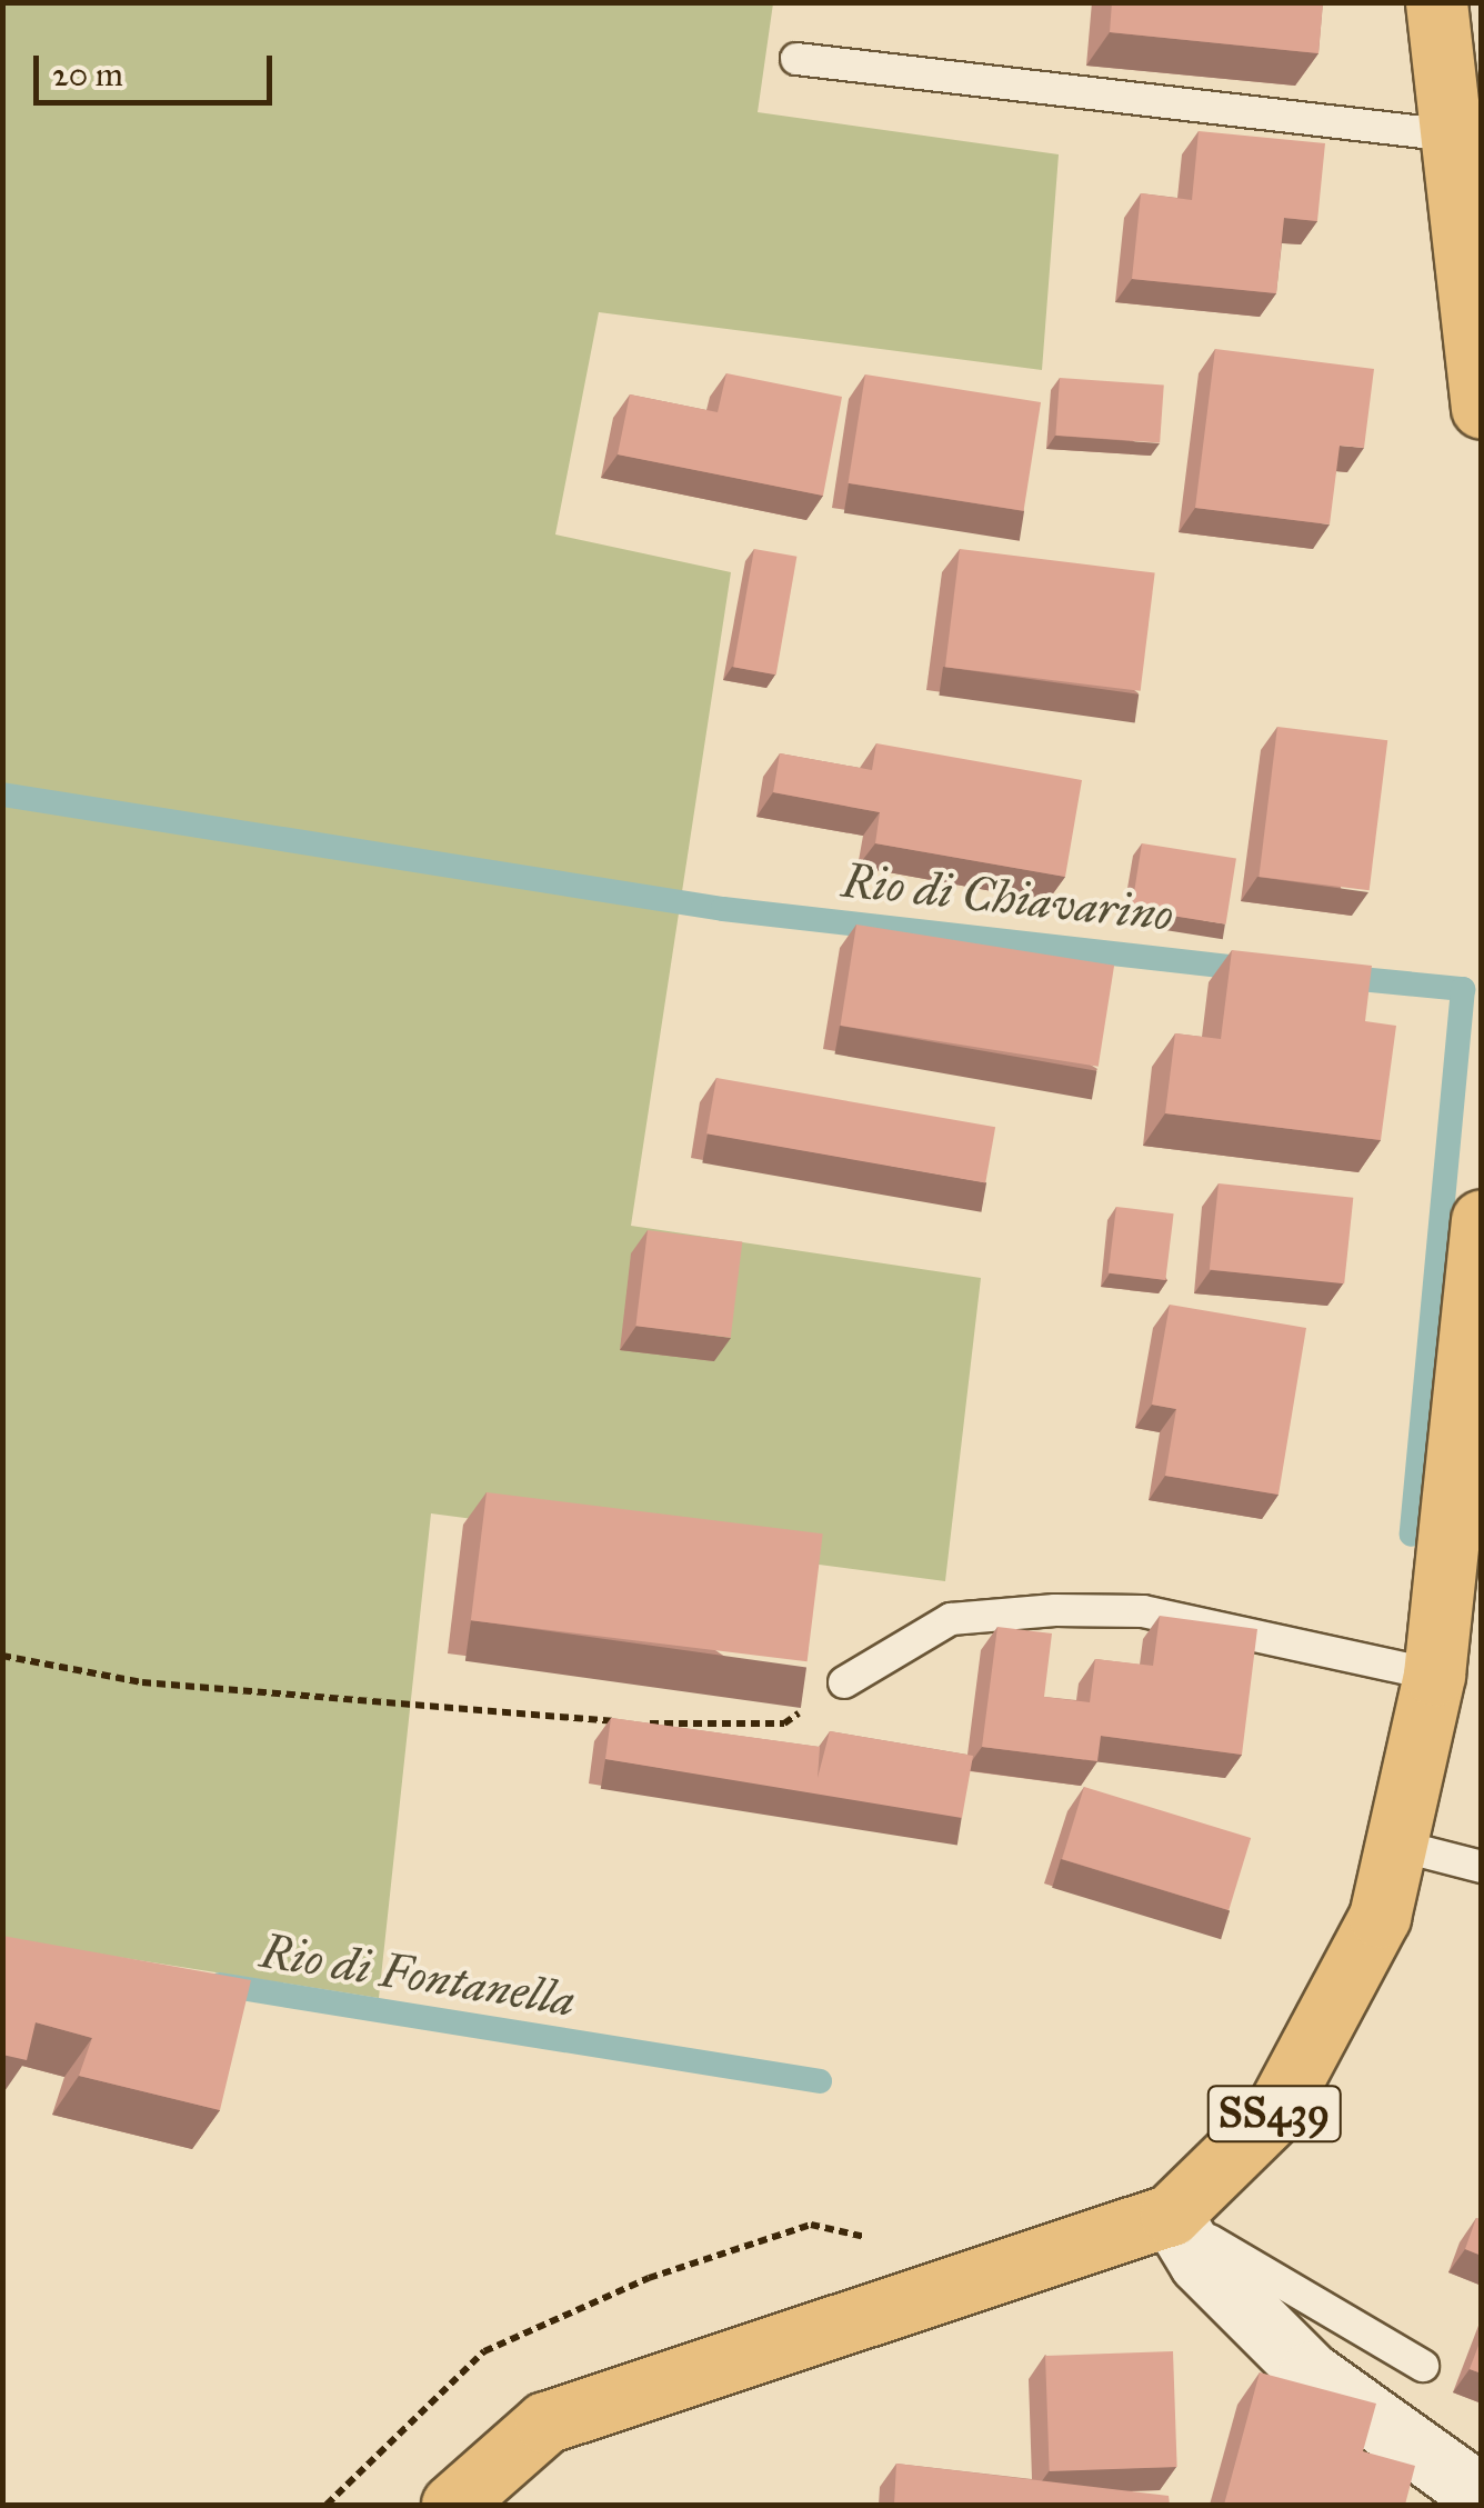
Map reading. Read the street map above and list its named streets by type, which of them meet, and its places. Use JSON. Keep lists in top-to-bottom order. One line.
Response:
{"streets":{"main road":["SS439"]},"water":["Rio di Chiavarino","Rio di Fontanella"],"scale_bar":"20 m"}
